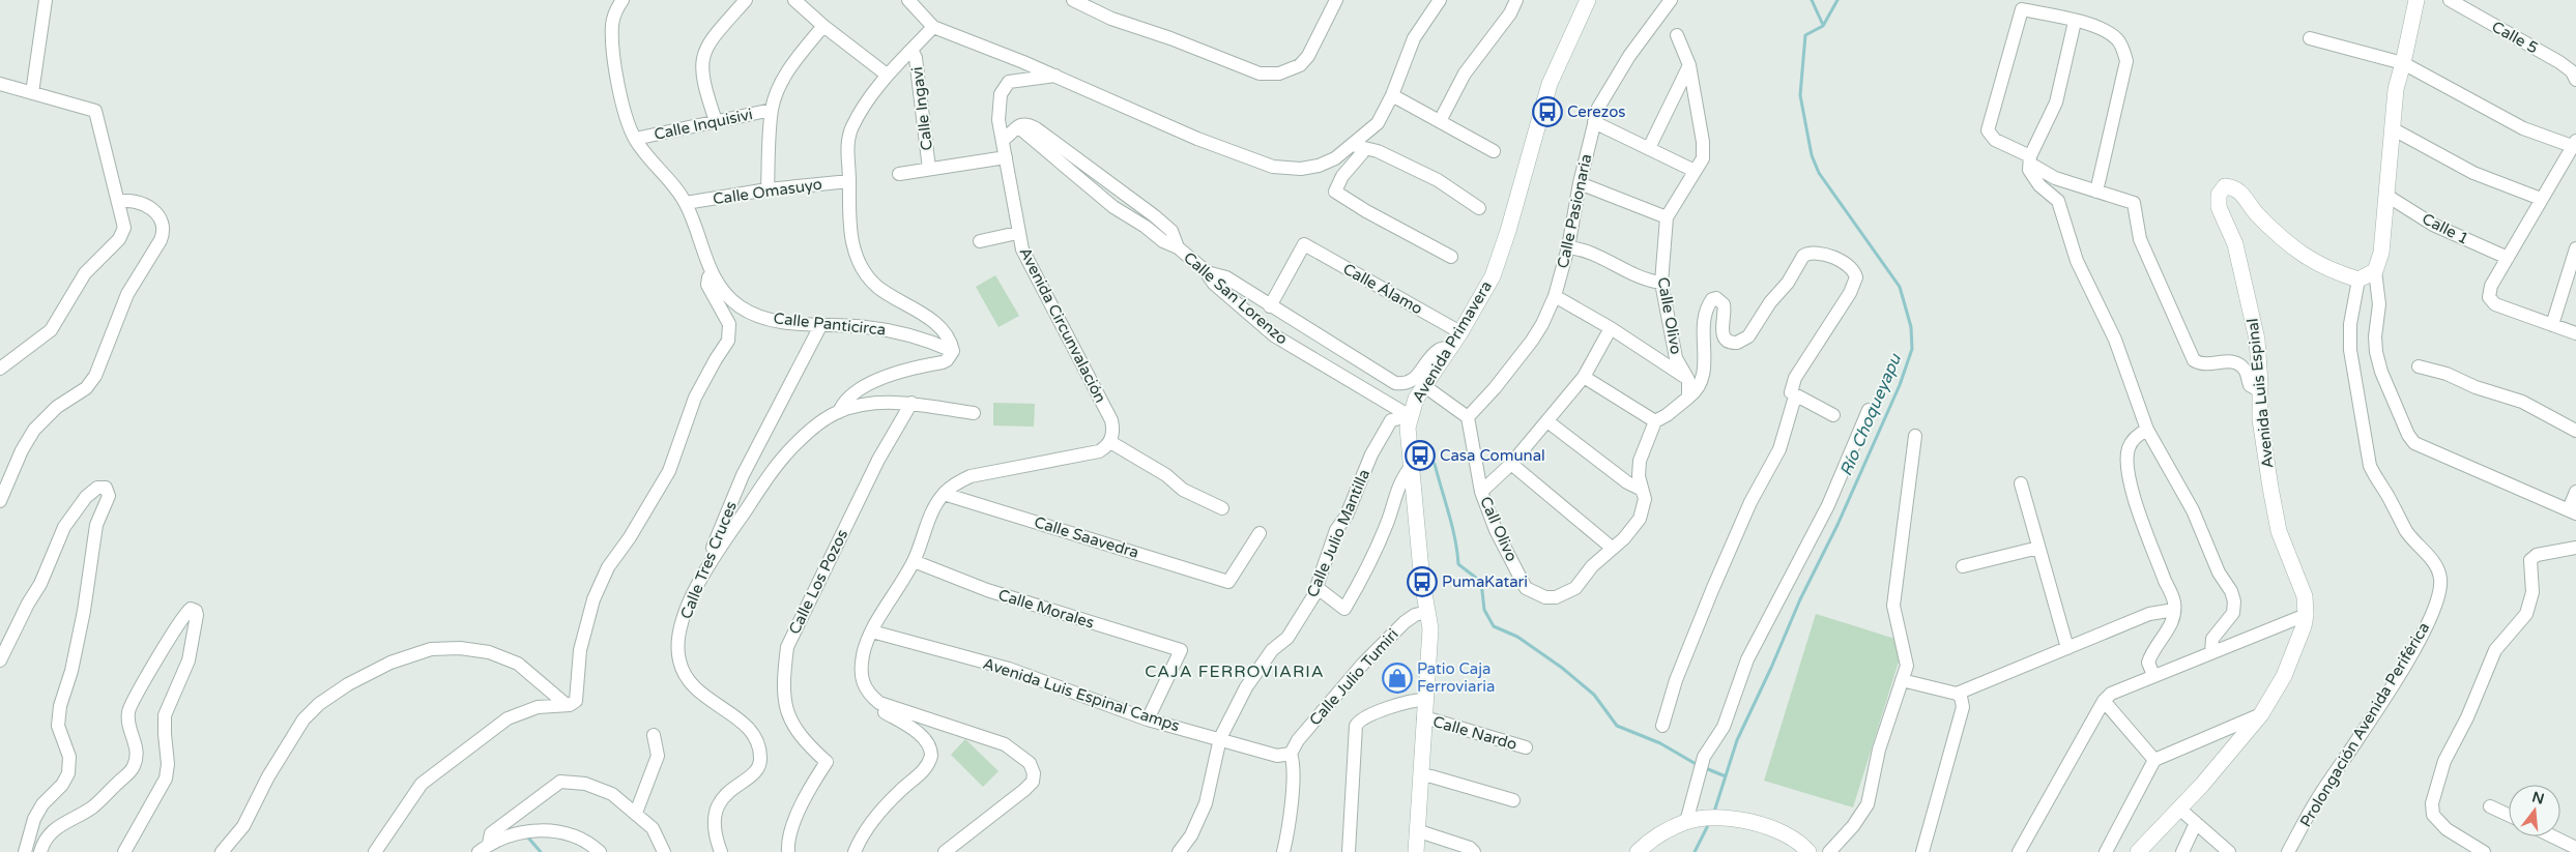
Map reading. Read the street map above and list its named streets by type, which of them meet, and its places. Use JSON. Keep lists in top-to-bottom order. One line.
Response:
{"streets":{"street":["Calle 5","Calle Ingavi","Calle Inquisivi","Calle Omasuyo","Calle Pasionaria","Calle 1","Calle Álamo","Calle San Lorenzo","Calle Olivo","Calle Panticirca","Avenida Circunvalación","Avenida Primavera","Avenida Luis Espinal","Call Olivo","Calle Julio Mantilla","Calle Saavedra","Calle Tres Cruces","Calle Los Pozos","Calle Morales","Calle Julio Tumiri","Avenida Luis Espinal Camps","Prolongación Avenida Periférica","Calle Nardo"]},"crossings":[["Calle Inquisivi","Calle Panticirca"],["Calle Omasuyo","Calle Panticirca"],["Calle Pasionaria","Call Olivo"],["Calle Álamo","Avenida Primavera"],["Calle San Lorenzo","Avenida Circunvalación"],["Calle San Lorenzo","Avenida Primavera"],["Calle San Lorenzo","Calle Julio Mantilla"],["Calle Panticirca","Calle Tres Cruces"],["Avenida Primavera","Calle Julio Mantilla"],["Avenida Primavera","Calle Julio Tumiri"],["Avenida Primavera","Calle Nardo"],["Avenida Luis Espinal","Prolongación Avenida Periférica"],["Calle Julio Mantilla","Avenida Luis Espinal Camps"],["Calle Morales","Avenida Luis Espinal Camps"],["Calle Julio Tumiri","Avenida Luis Espinal Camps"]],"districts":["CAJA FERROVIARIA"],"water":["Río Choqueyapu"],"places":{"bus stop":["Cerezos","Casa Comunal","PumaKatari"],"shop":["Patio Caja Ferroviaria"]},"north":"top"}
